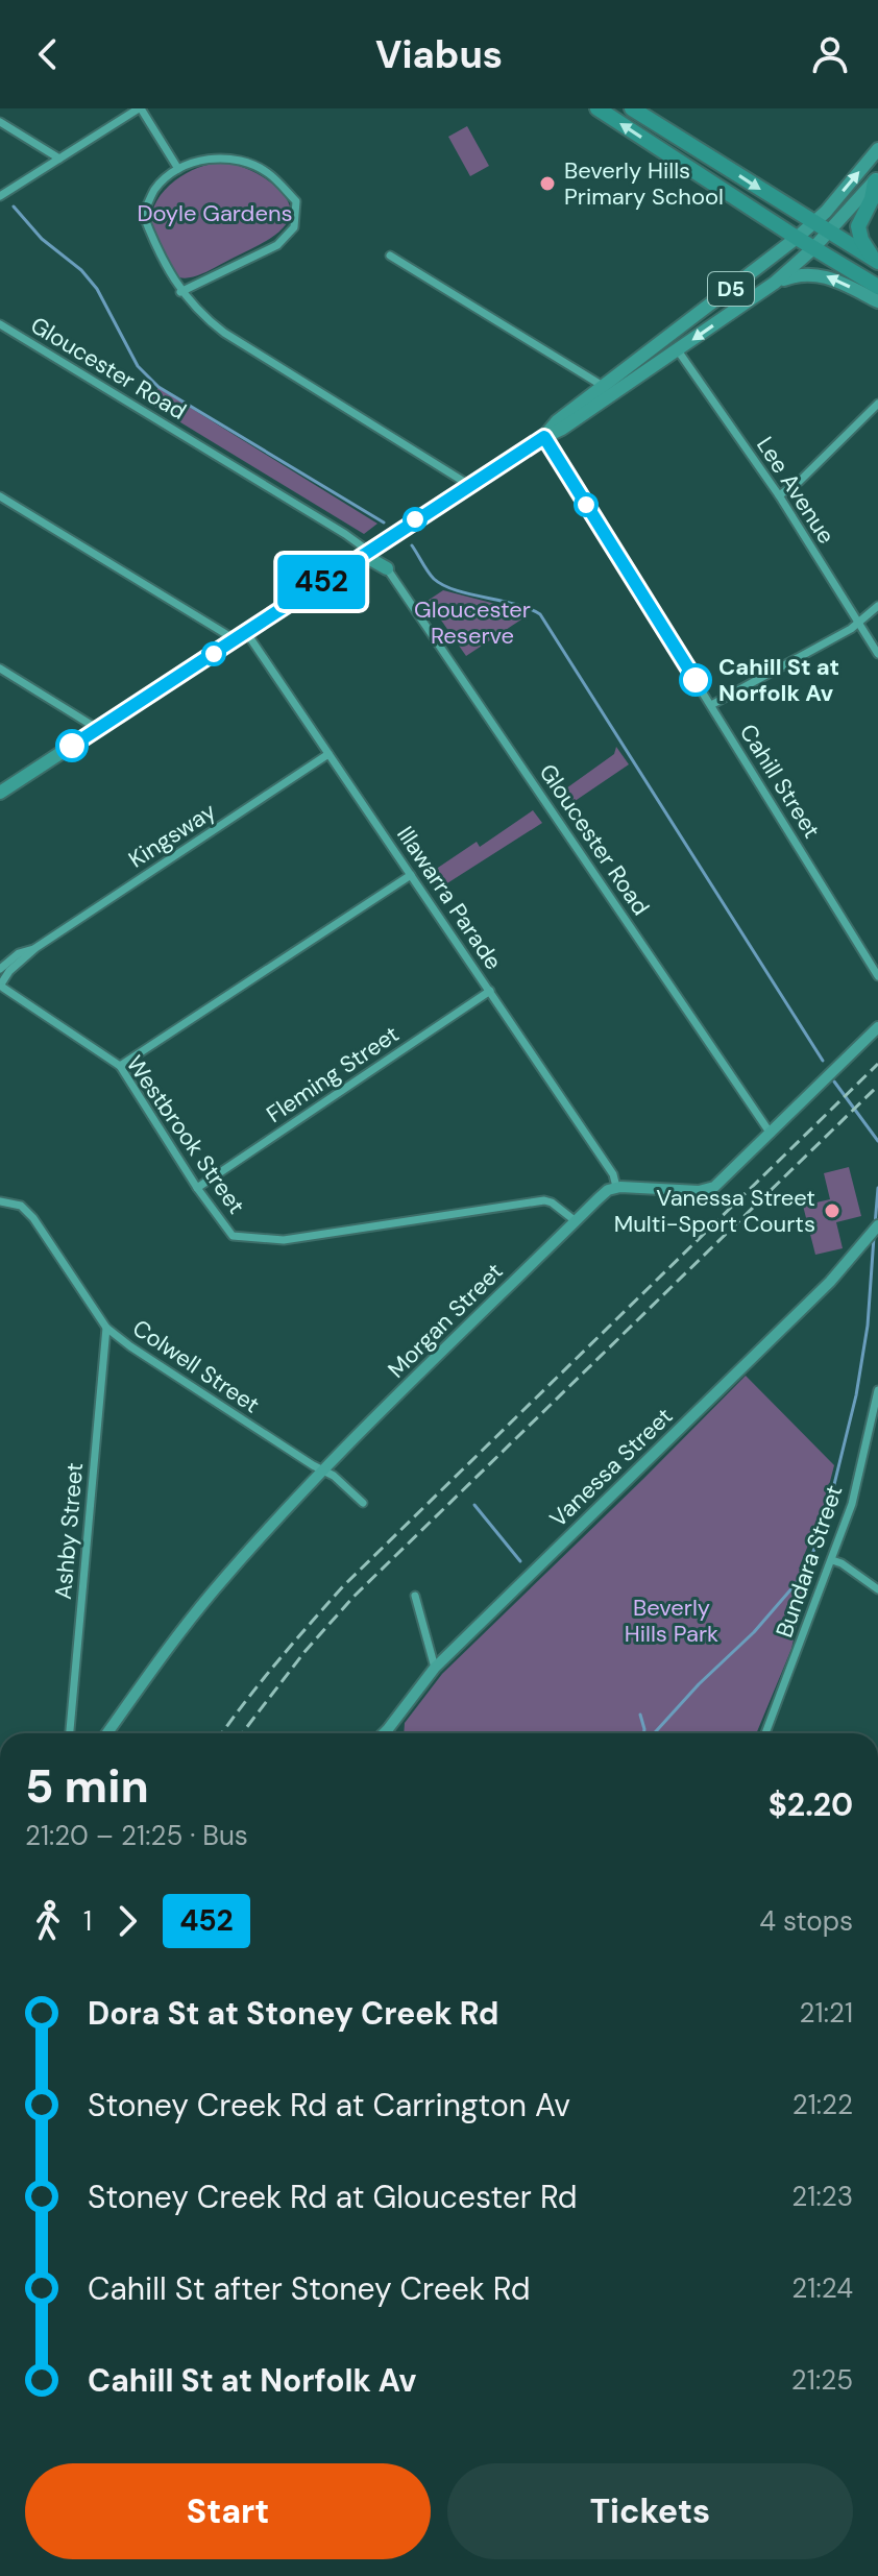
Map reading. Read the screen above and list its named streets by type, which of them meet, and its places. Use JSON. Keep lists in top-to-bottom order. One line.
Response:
{"streets":{"main road":["D5"],"street":["Gloucester Road","Lee Avenue","Cahill Street","Kingsway","Illawarra Parade","Fleming Street","Westbrook Street","Morgan Street","Colwell Street","Vanessa Street","Ashby Street","Bundara Street"]},"crossings":[["D5","Gloucester Road"],["D5","Lee Avenue"],["D5","Cahill Street"],["D5","Illawarra Parade"],["Kingsway","Illawarra Parade"],["Kingsway","Westbrook Street"],["Illawarra Parade","Fleming Street"],["Illawarra Parade","Morgan Street"],["Fleming Street","Westbrook Street"],["Westbrook Street","Morgan Street"],["Morgan Street","Colwell Street"],["Colwell Street","Ashby Street"]],"parks":["Doyle Gardens","Gloucester Reserve","Beverly Hills Park"],"places":["Beverly Hills Primary School","Cahill St at Norfolk Av","Vanessa Street Multi-Sport Courts"],"lines":["bus line 452"],"page":{"header":"Viabus","on_map":"452","heading":["5 min","21:20 – 21:25 · Bus","$2.20"],"legs":["1","452","4 stops"],"list":[{"name":"Dora St at Stoney Creek Rd","value":"21:21"},{"name":"Stoney Creek Rd at Carrington Av","value":"21:22"},{"name":"Stoney Creek Rd at Gloucester Rd","value":"21:23"},{"name":"Cahill St after Stoney Creek Rd","value":"21:24"},{"name":"Cahill St at Norfolk Av","value":"21:25"}],"buttons":["Start","Tickets"]}}
